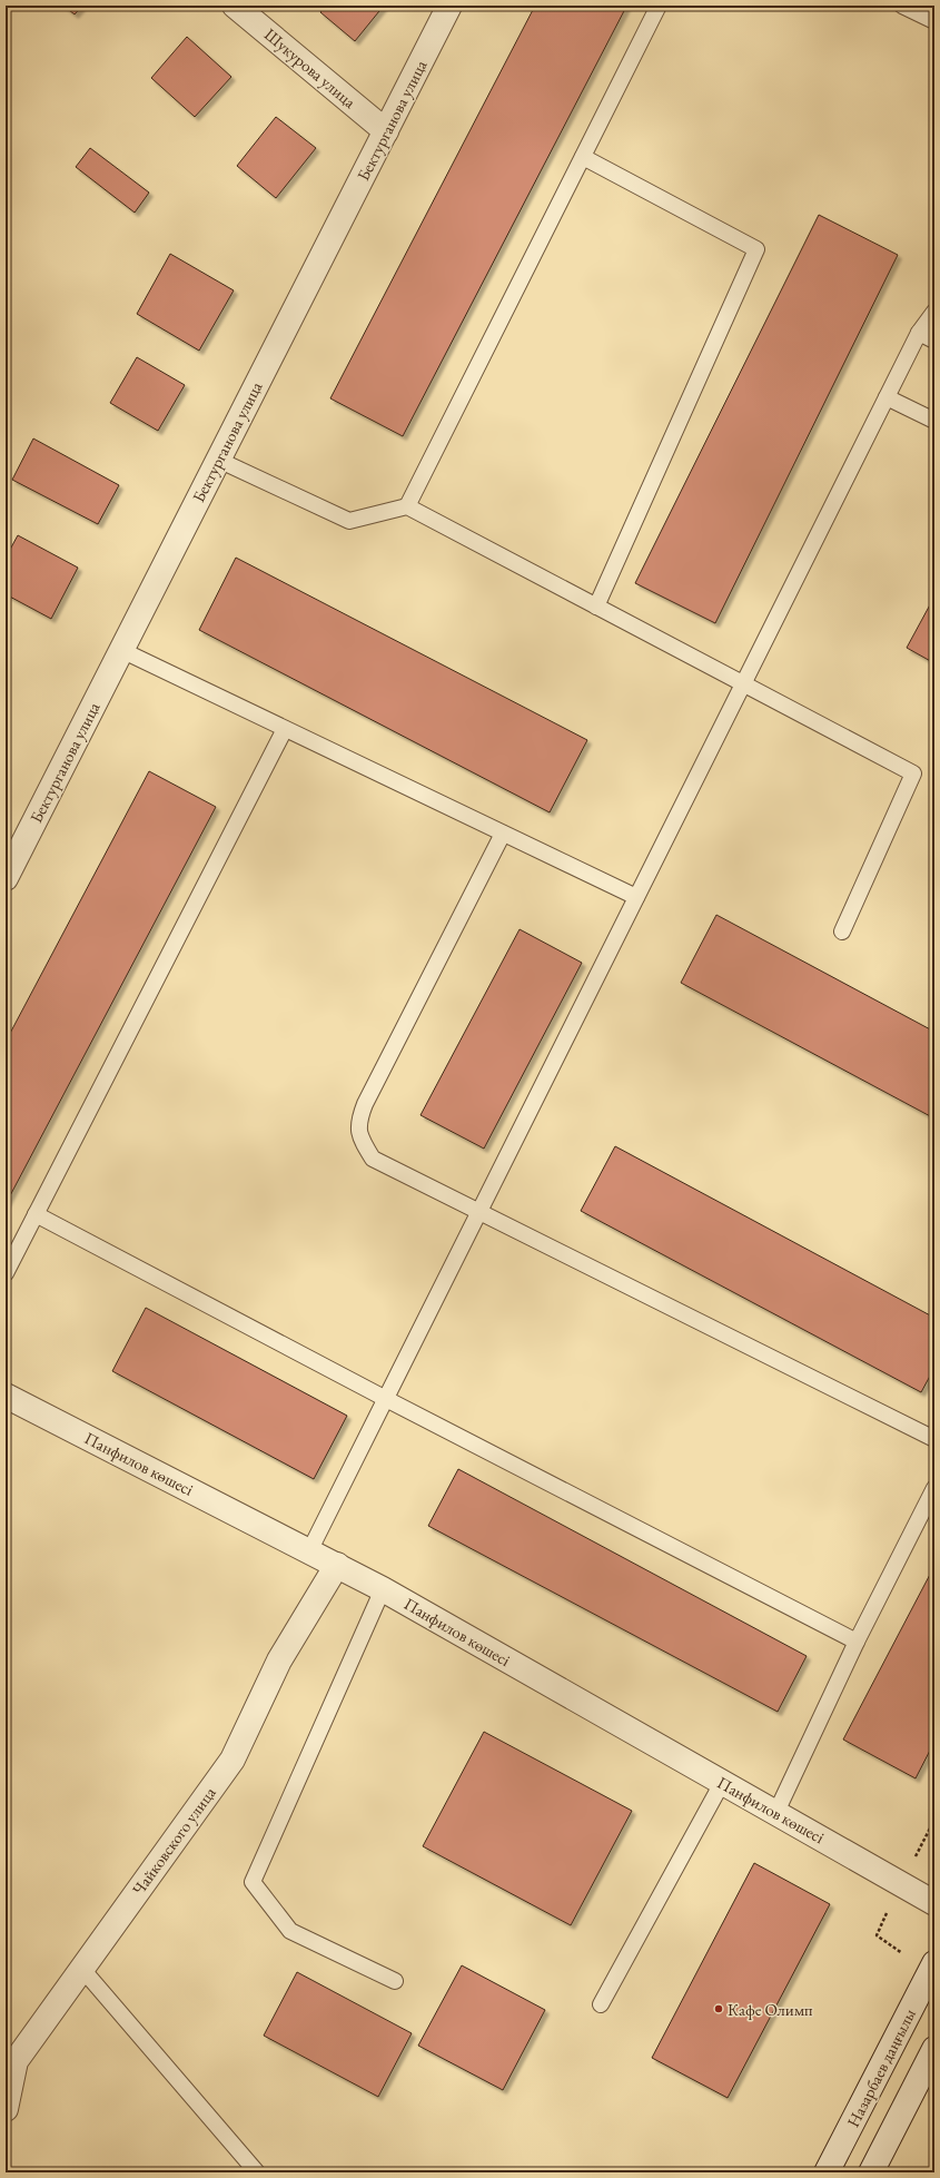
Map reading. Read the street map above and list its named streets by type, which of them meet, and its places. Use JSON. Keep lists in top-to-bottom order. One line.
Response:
{"streets":{"street":["Шукурова улица","Бектурганова улица","Панфилов көшесі","Чайковского улица","Назарбаев даңғылы"]},"crossings":[["Шукурова улица","Бектурганова улица"],["Панфилов көшесі","Чайковского улица"]],"places":["Кафе Олимп"]}
